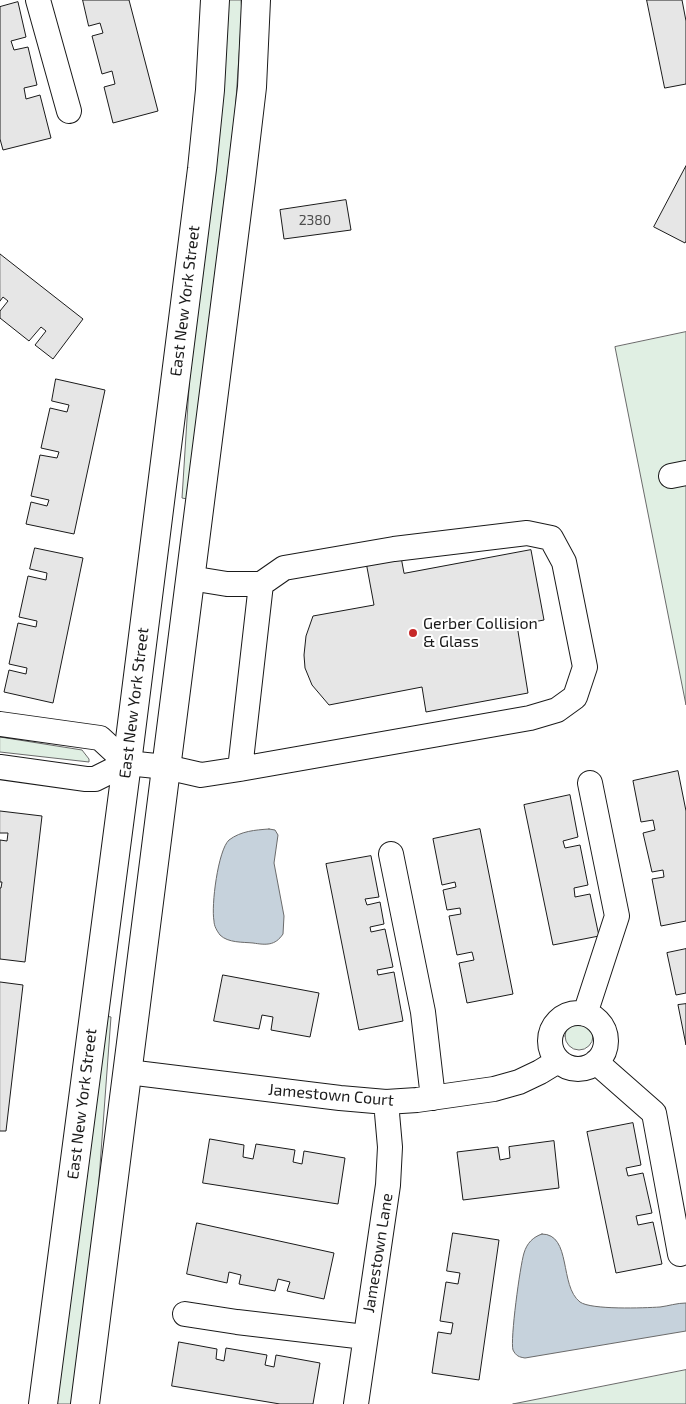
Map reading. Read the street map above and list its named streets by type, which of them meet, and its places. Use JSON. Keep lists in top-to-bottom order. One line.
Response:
{"streets":{"main road":["East New York Street"],"street":["Jamestown Court","Jamestown Lane"]},"crossings":[["Jamestown Court","Jamestown Lane"]],"places":["Gerber Collision & Glass"],"house_numbers":["2380"]}
